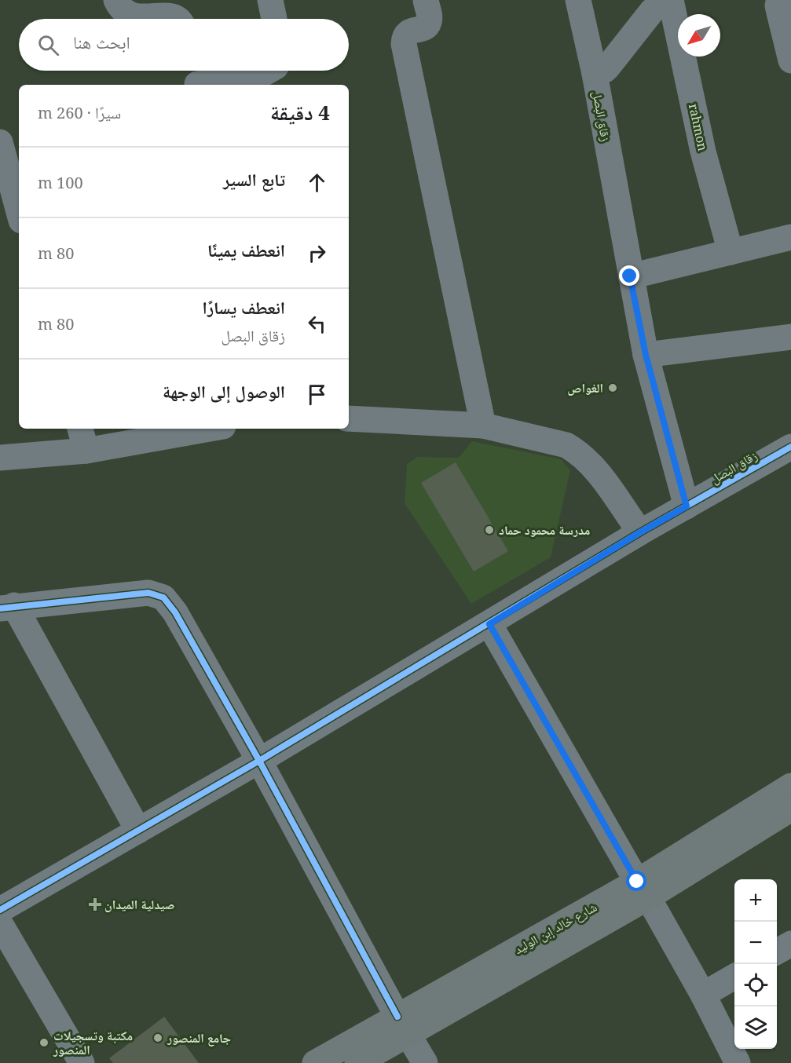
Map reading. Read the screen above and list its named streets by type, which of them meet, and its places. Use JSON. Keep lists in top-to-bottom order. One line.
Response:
{"streets":{"main road":["شارع خالد إبن الوليد"],"street":["زقاق البصل","rahmon"]},"crossings":[["زقاق البصل","rahmon"]],"places":{"other":["الغواص","مدرسة محمود حماد","جامع المنصور","مكتبة وتسجيلات المنصور"],"health":["صيدلية الميدان"]},"north":"bottom left","page":{"search":"ابحث هنا","heading":["4 دقيقة","سيرًا · 260 m"],"list":[["تابع السير","100 m"],["انعطف يمينًا","80 m"],["انعطف يسارًا","زقاق البصل","80 m"],"الوصول إلى الوجهة"],"map_buttons":["+","−"]}}
